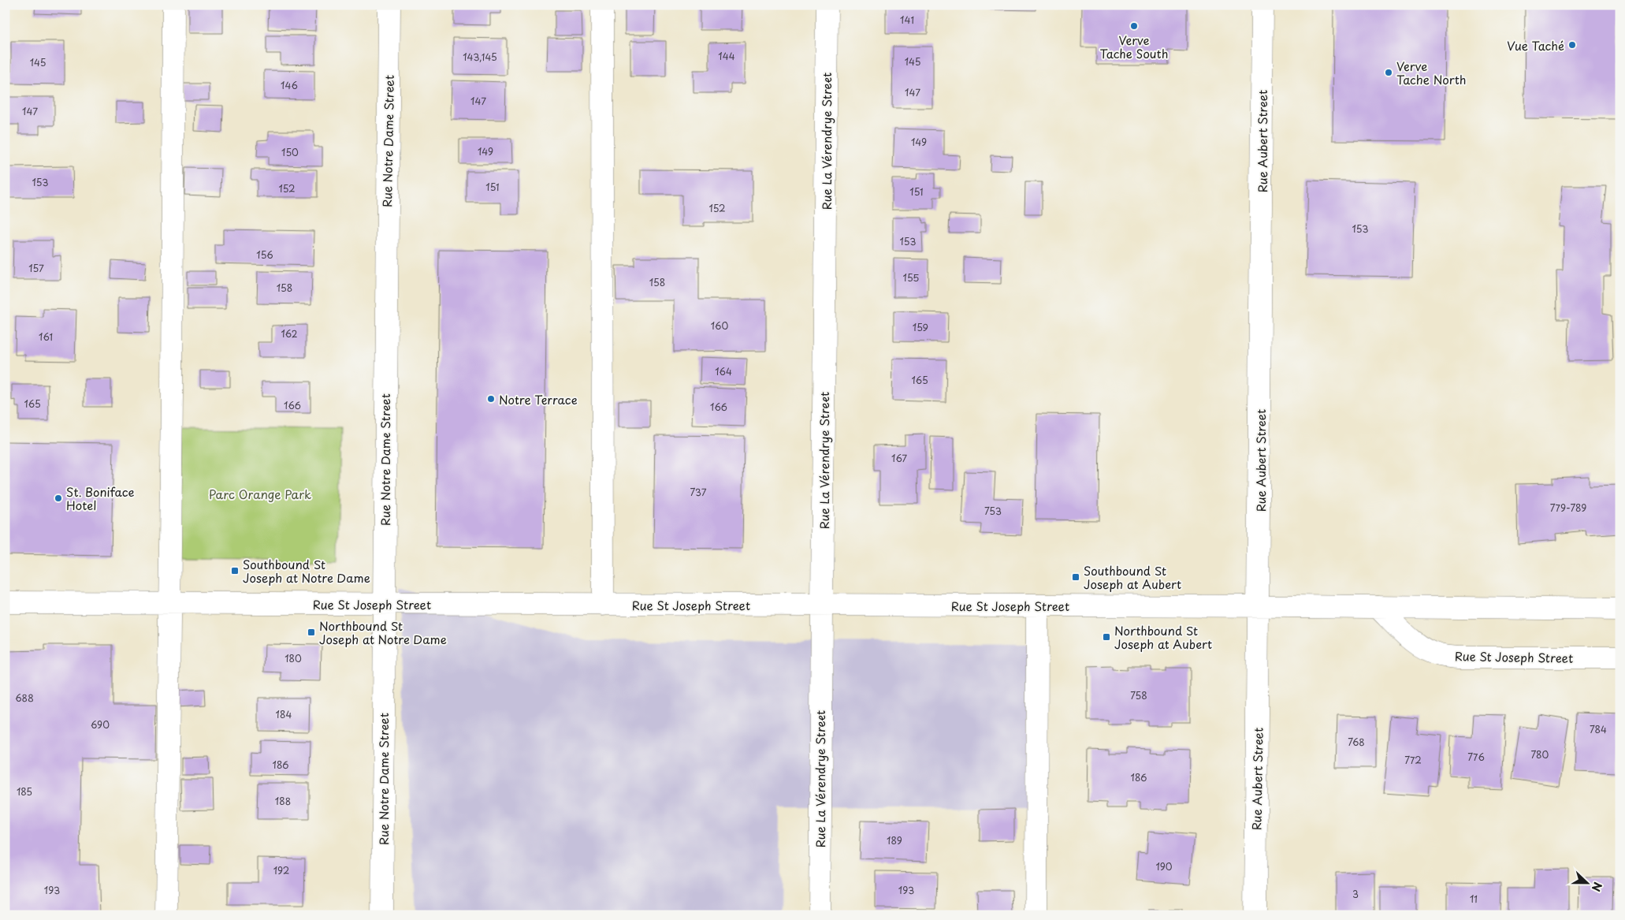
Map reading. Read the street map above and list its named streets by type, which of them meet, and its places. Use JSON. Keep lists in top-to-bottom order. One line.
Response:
{"streets":{"street":["Rue Notre Dame Street","Rue La Vérendrye Street","Rue Aubert Street","Rue St Joseph Street"]},"crossings":[["Rue Notre Dame Street","Rue St Joseph Street"],["Rue La Vérendrye Street","Rue St Joseph Street"],["Rue Aubert Street","Rue St Joseph Street"]],"parks":["Parc Orange Park"],"places":{"other":["Verve Tache South","Vue Taché","Verve Tache North","Notre Terrace","St. Boniface Hotel"],"transit":["Southbound St Joseph at Notre Dame","Southbound St Joseph at Aubert","Northbound St Joseph at Notre Dame","Northbound St Joseph at Aubert"]},"house_numbers":["141","144","143,145","145","145","146","147","147","147","149","149","150","153","151","152","151","152","153","153","156","157","155","158","158","160","159","162","161","164","165","165","166","166","167","737","779-789","753","180","758","688","184","690","784","768","780","776","772","186","186","185","188","189","190","192","193","193","3","11"],"north":"right"}
